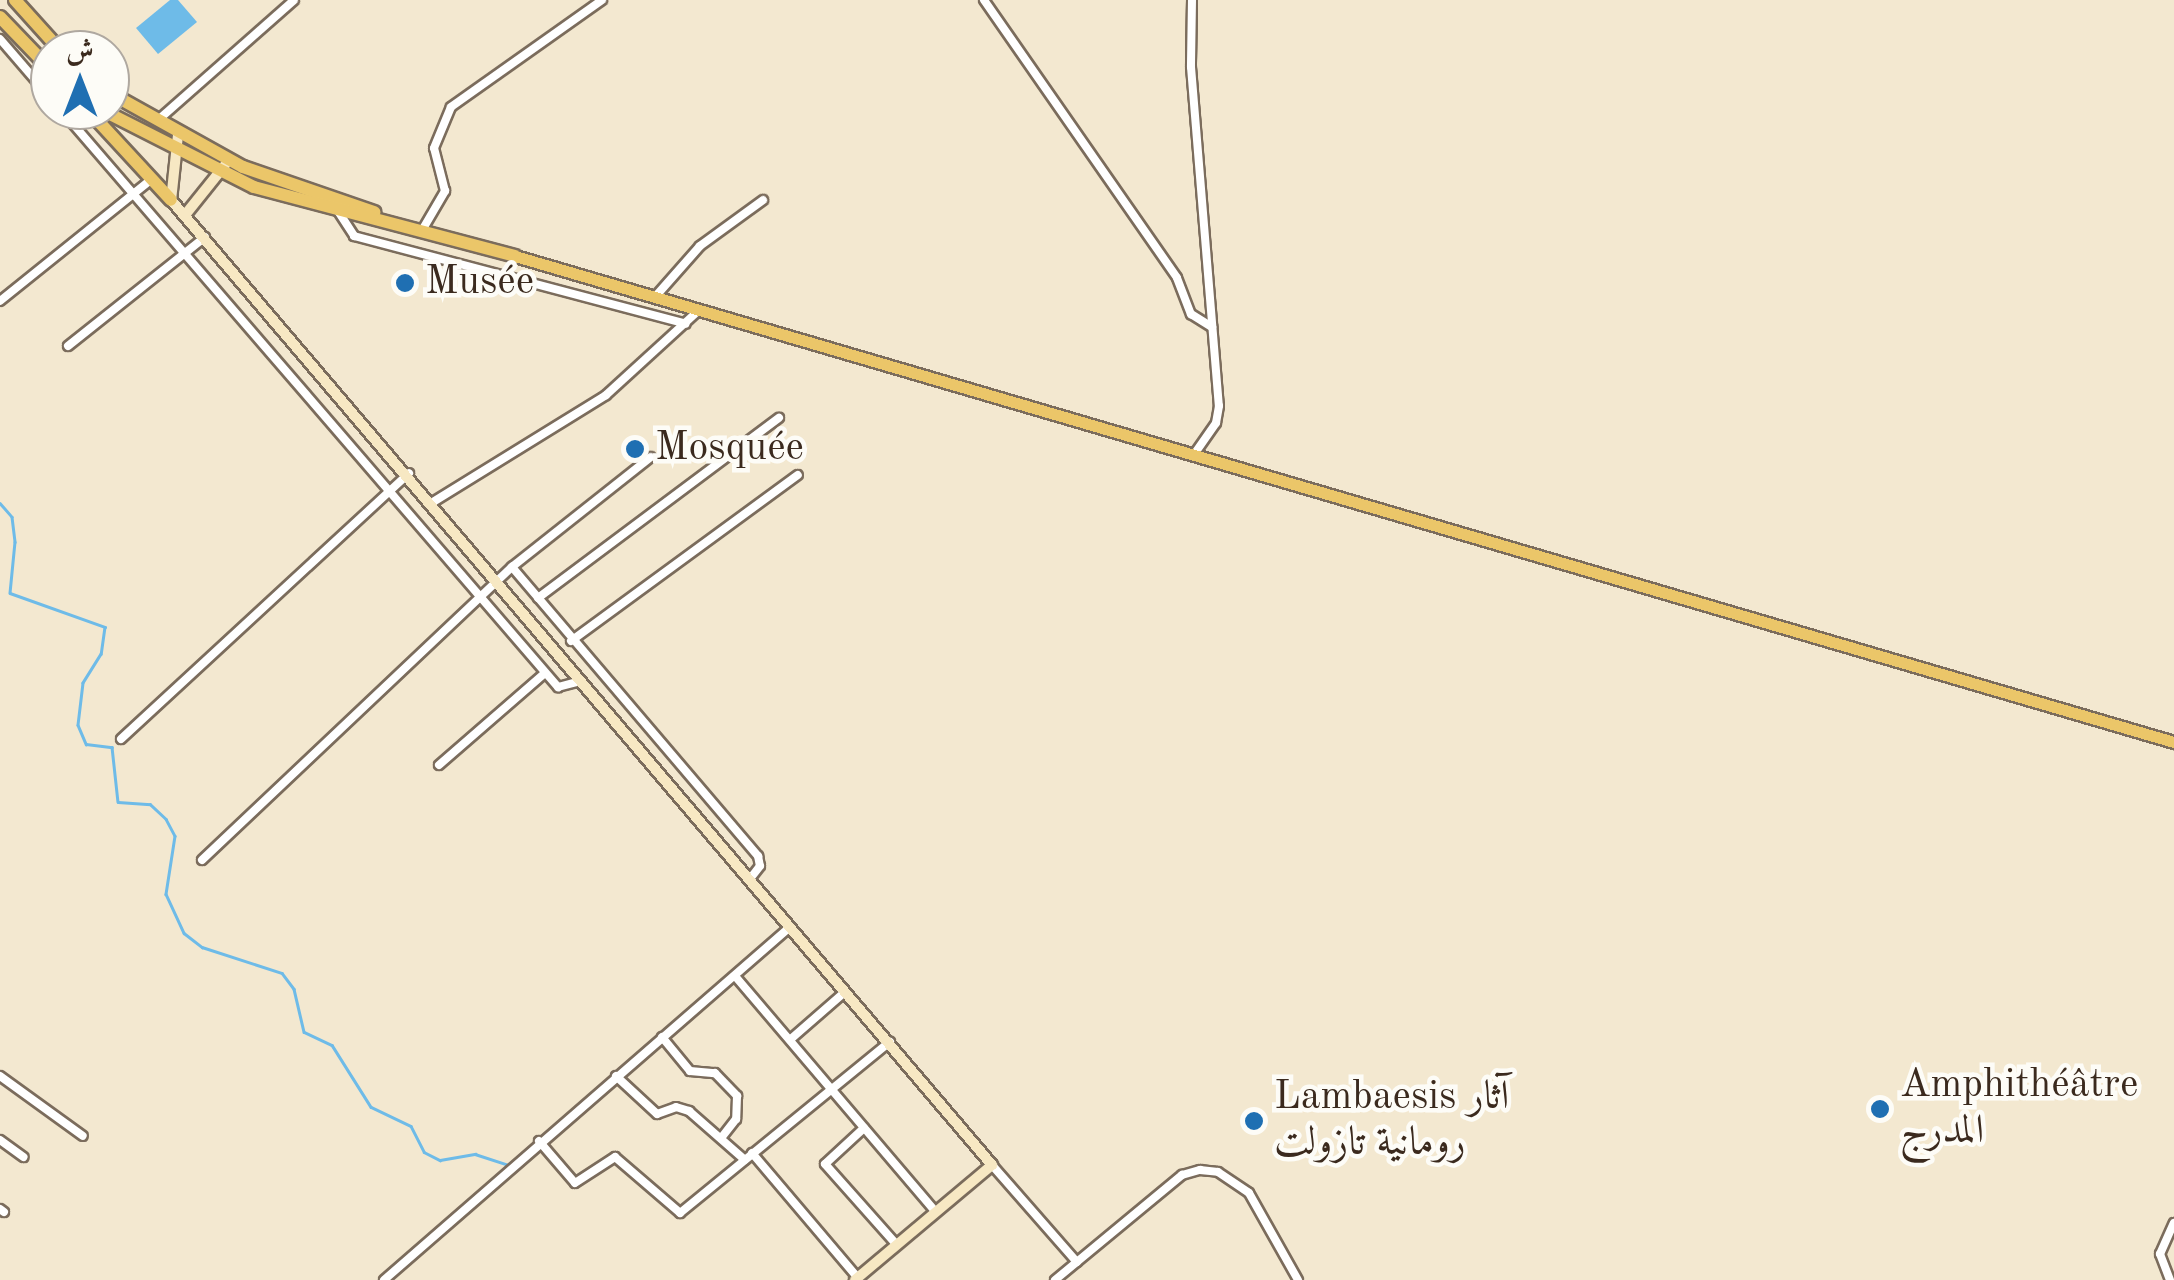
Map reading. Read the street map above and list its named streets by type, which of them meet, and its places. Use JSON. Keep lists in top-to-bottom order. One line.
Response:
{"places":["Musée","Mosquée","Amphithéâtre المدرج","Lambaesis آثار رومانية تازولت"],"north":"top"}
